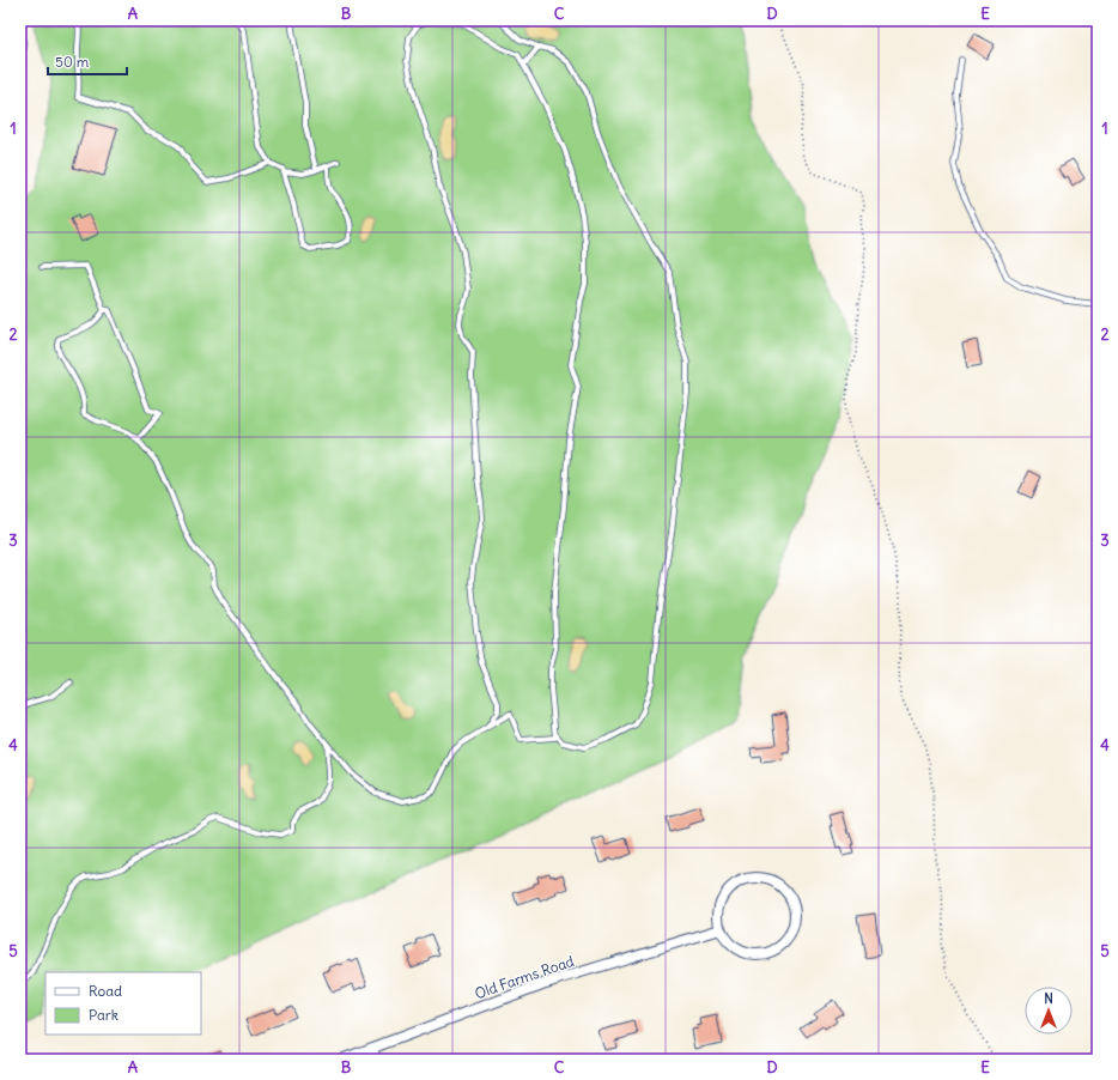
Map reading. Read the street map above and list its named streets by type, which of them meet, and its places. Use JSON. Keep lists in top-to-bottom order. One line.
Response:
{"streets":{"street":["Old Farms Road"]},"legend":["Road","Park"],"scale_bar":"50 m","north":"top","grid":{"columns":["A","B","C","D","E"],"rows":["1","2","3","4","5"]}}
